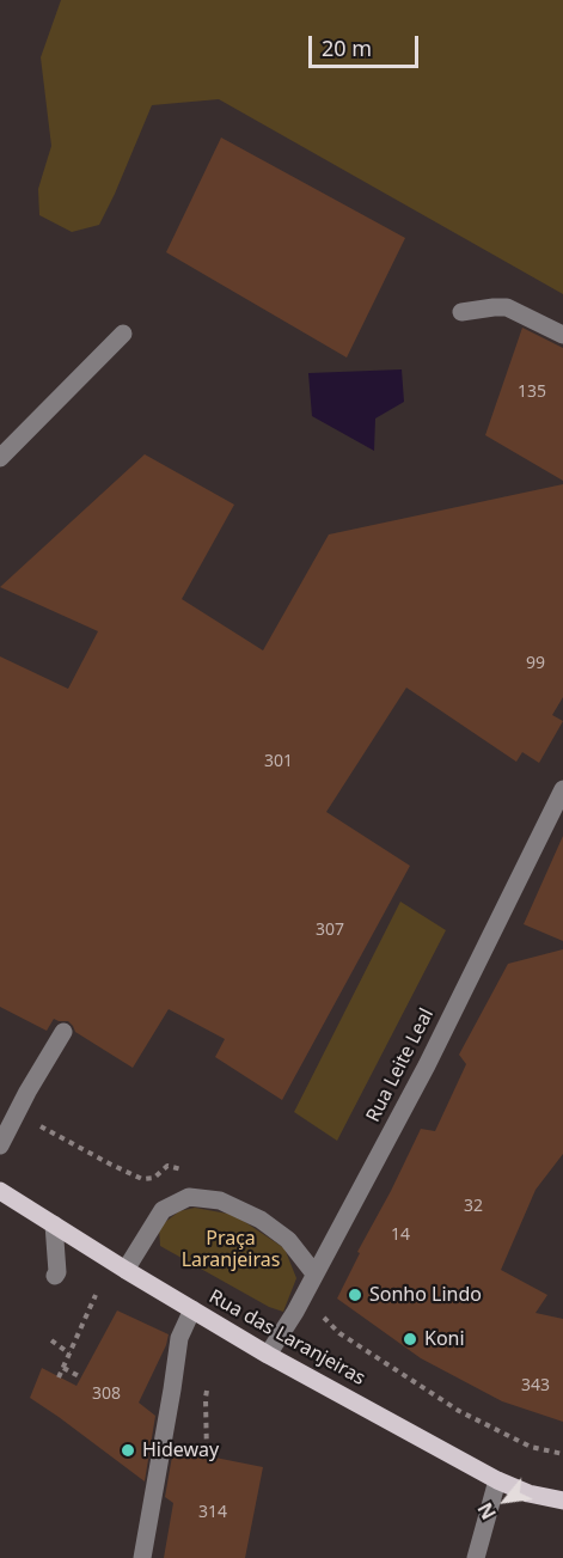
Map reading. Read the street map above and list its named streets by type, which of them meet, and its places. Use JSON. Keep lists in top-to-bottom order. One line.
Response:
{"streets":{"main road":["Rua das Laranjeiras"],"street":["Rua Leite Leal"]},"crossings":[["Rua Leite Leal","Rua das Laranjeiras"]],"parks":["Praça Laranjeiras"],"places":["Sonho Lindo","Koni","Hideway"],"house_numbers":["135","99","301","307","32","14","343","308","314"],"scale_bar":"20 m","north":"bottom left"}
